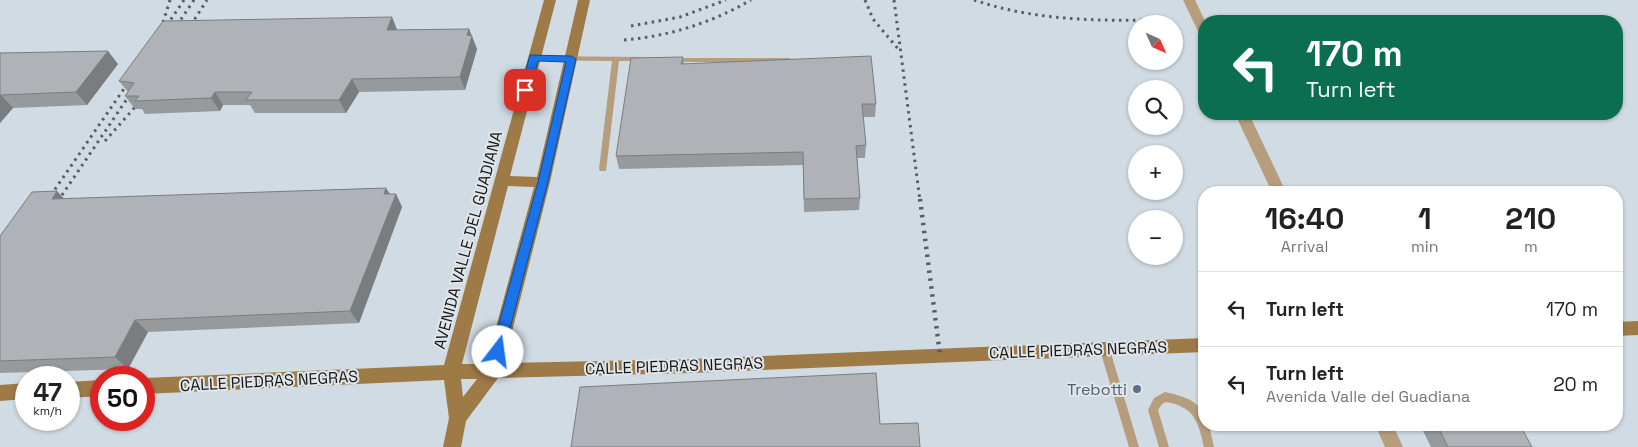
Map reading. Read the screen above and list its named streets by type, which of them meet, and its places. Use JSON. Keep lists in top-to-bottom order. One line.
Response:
{"streets":{"main road":["AVENIDA VALLE DEL GUADIANA","CALLE PIEDRAS NEGRAS"]},"crossings":[["AVENIDA VALLE DEL GUADIANA","CALLE PIEDRAS NEGRAS"]],"places":["Trebotti"],"north":"bottom right","page":{"map_buttons":["+","−"],"turn":["170 m","Turn left"],"eta":["16:40","Arrival","1","min","210","m"],"list":[{"name":"Turn left","value":"170 m"},{"name":"Turn left","note":"Avenida Valle del Guadiana","value":"20 m"}],"speed":"47 km/h","limit":"50"}}
